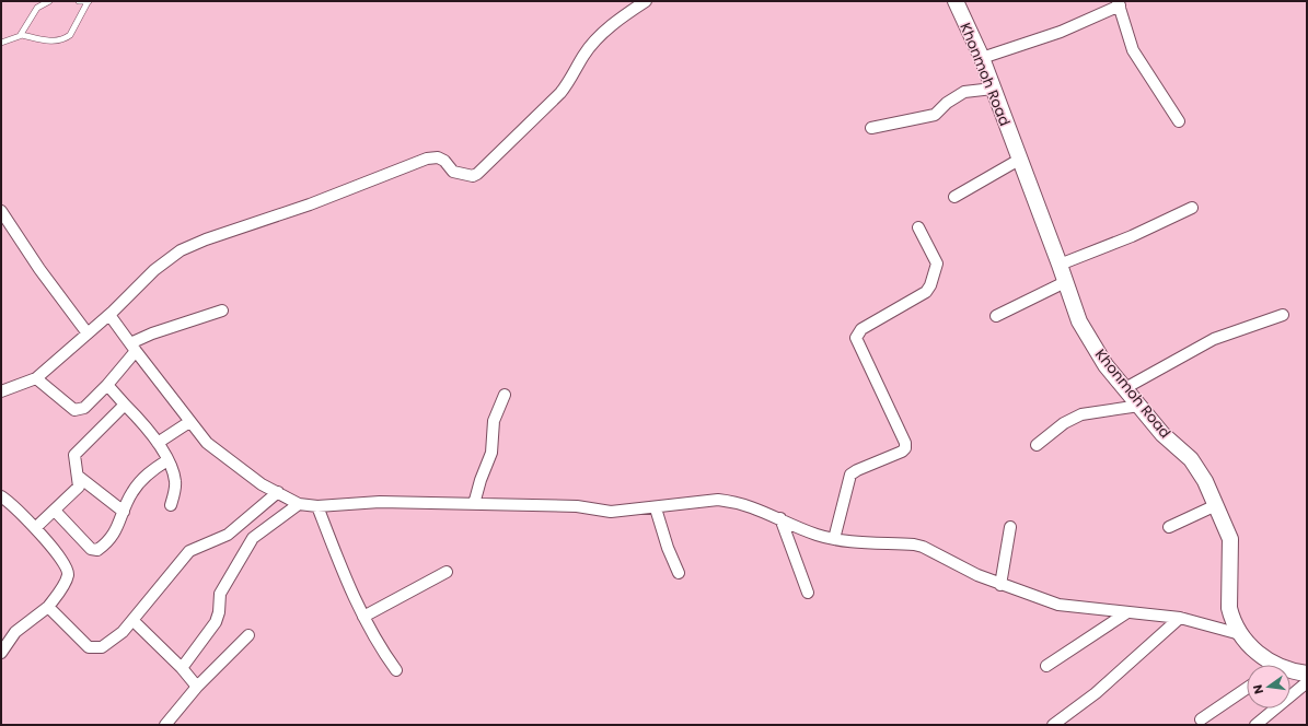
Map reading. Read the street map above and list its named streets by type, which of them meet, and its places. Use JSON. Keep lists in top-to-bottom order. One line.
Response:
{"streets":{"main road":["Khonmoh Road"]},"north":"left"}
